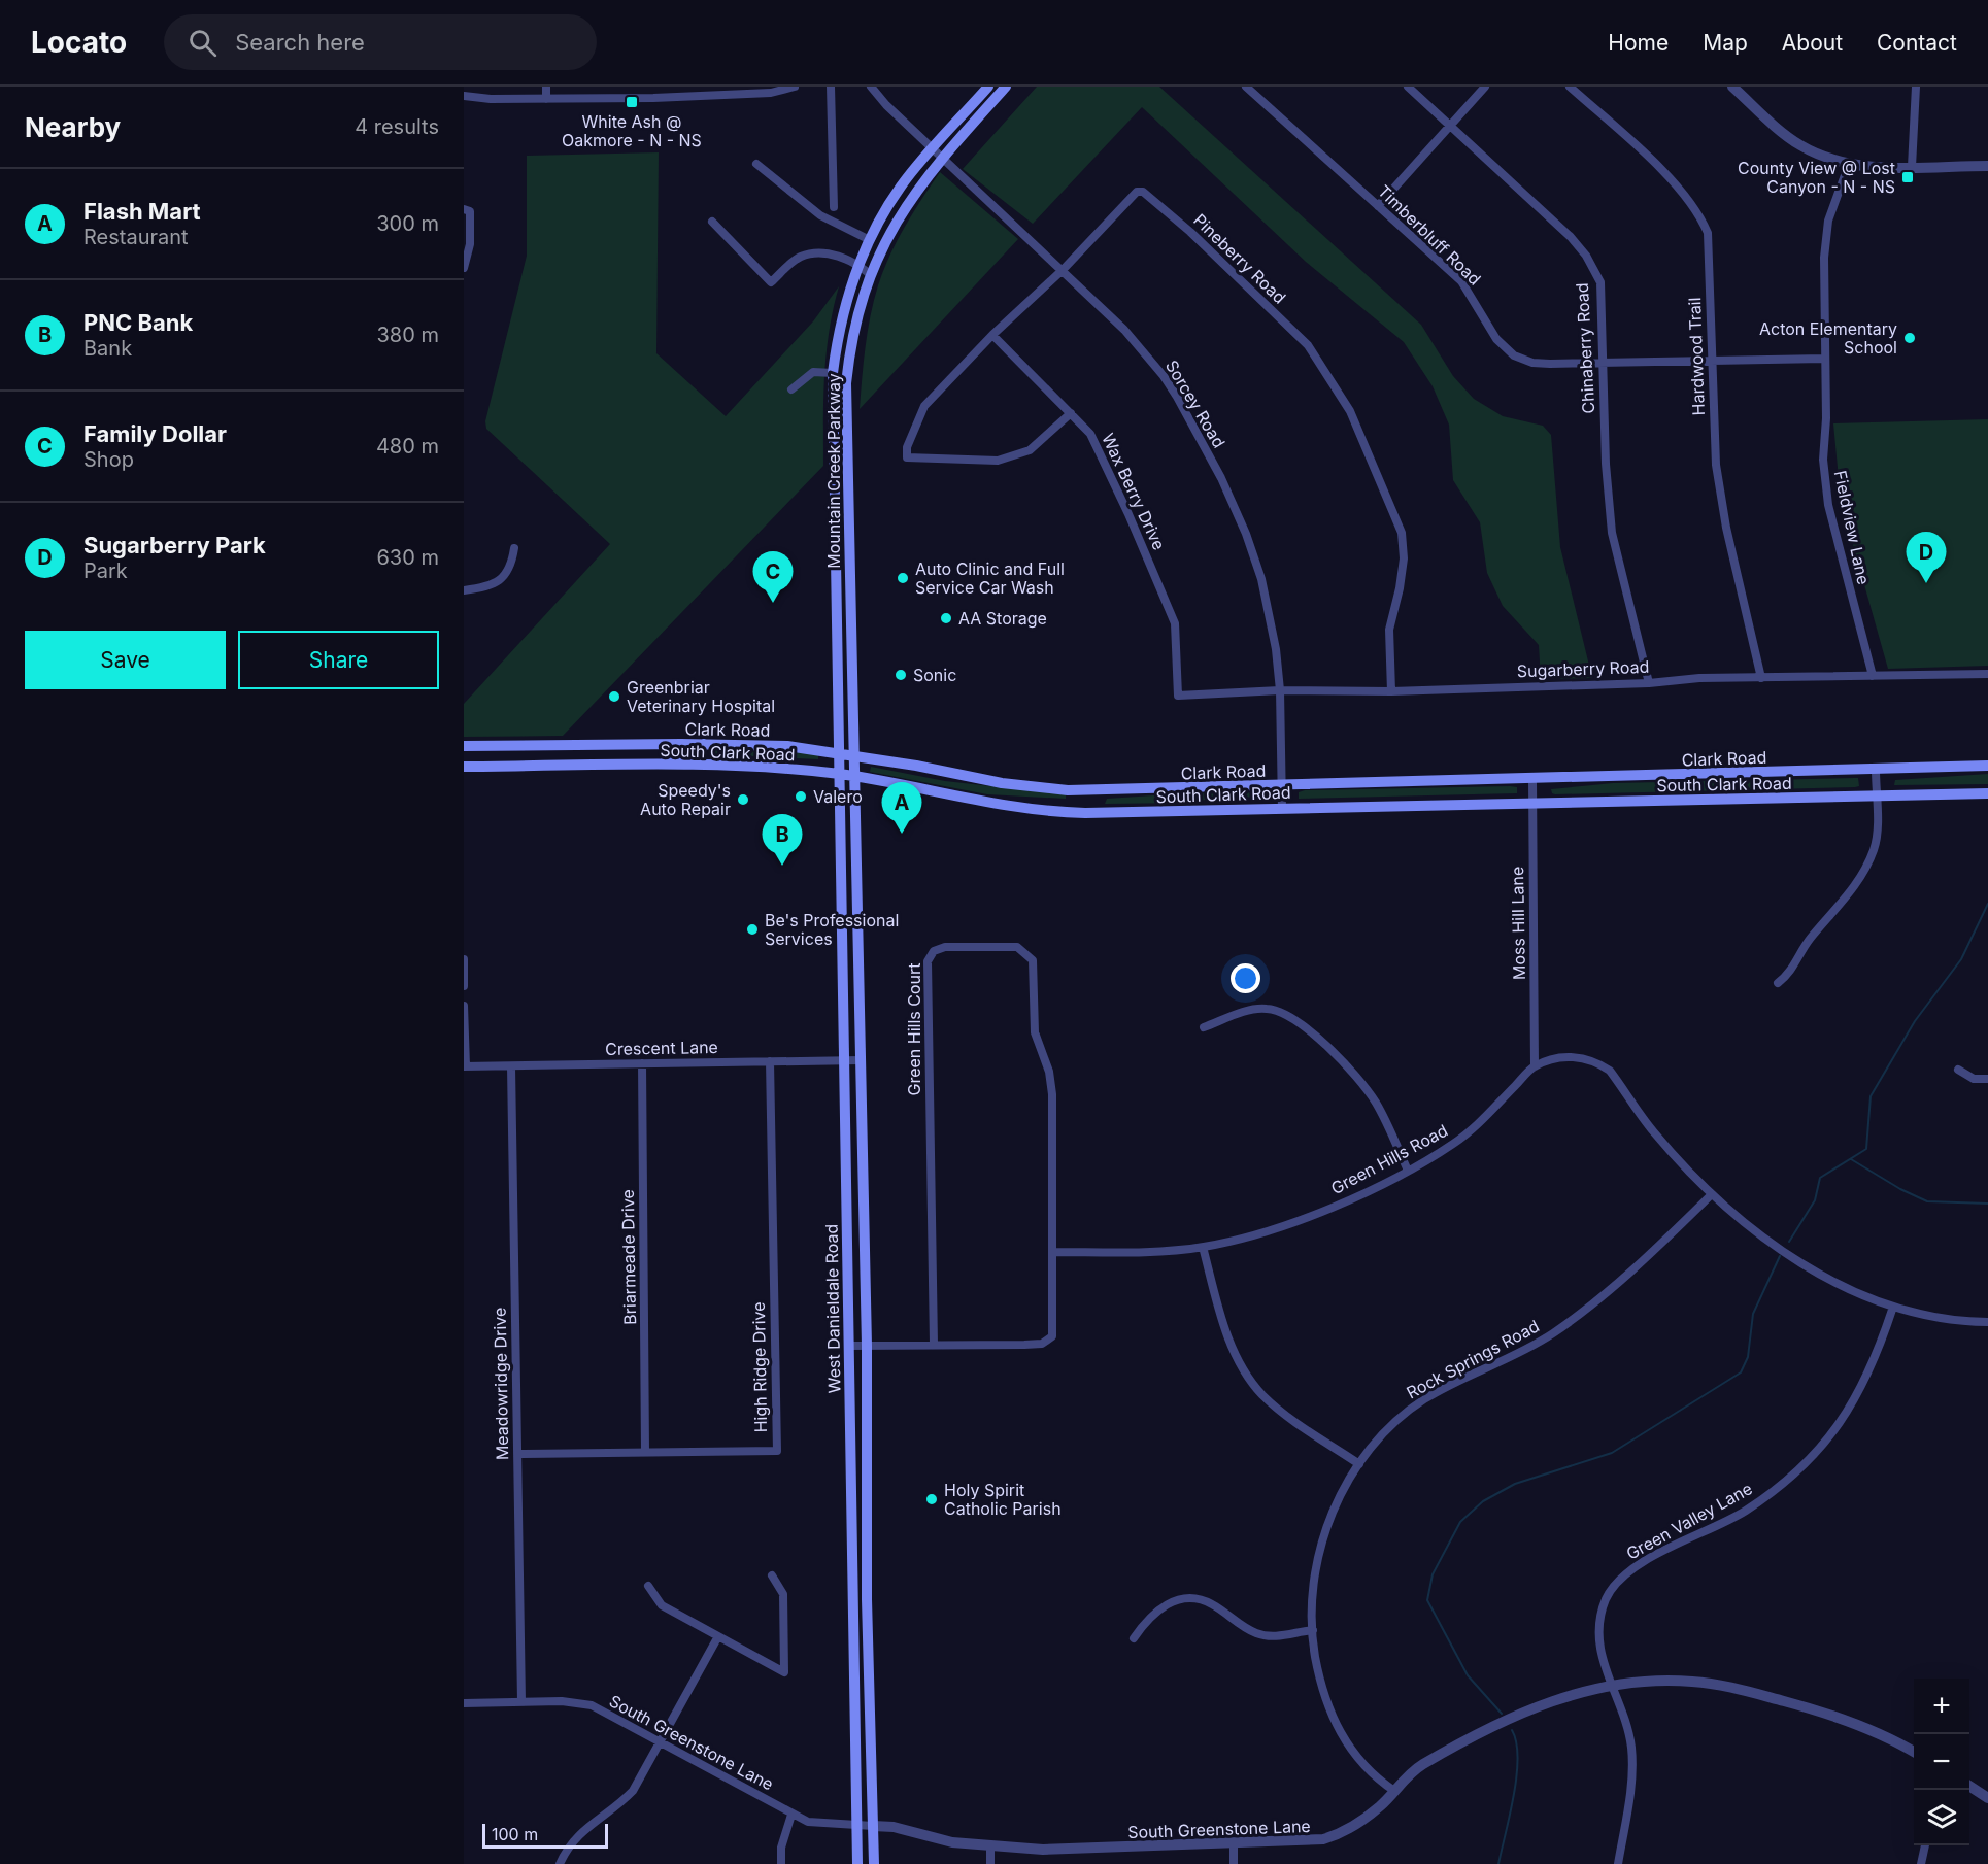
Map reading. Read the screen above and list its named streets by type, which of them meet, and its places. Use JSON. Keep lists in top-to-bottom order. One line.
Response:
{"streets":{"main road":["Mountain Creek Parkway","Clark Road","South Clark Road","West Danieldale Road"],"street":["Timberbluff Road","Pineberry Road","Chinaberry Road","Hardwood Trail","Sorcey Road","Wax Berry Drive","Fieldview Lane","Sugarberry Road","Moss Hill Lane","Green Hills Court","Crescent Lane","Green Hills Road","Briarmeade Drive","Rock Springs Road","High Ridge Drive","Meadowridge Drive","Green Valley Lane","South Greenstone Lane"]},"crossings":[["Timberbluff Road","Chinaberry Road"],["Timberbluff Road","Hardwood Trail"],["Timberbluff Road","Fieldview Lane"],["Pineberry Road","Sorcey Road"],["Pineberry Road","Wax Berry Drive"],["Pineberry Road","Sugarberry Road"],["Chinaberry Road","Sugarberry Road"],["Hardwood Trail","Sugarberry Road"],["Sorcey Road","Mountain Creek Parkway"],["Sorcey Road","Sugarberry Road"],["Sorcey Road","Clark Road"],["Sorcey Road","South Clark Road"],["Mountain Creek Parkway","Clark Road"],["Mountain Creek Parkway","West Danieldale Road"],["Wax Berry Drive","Sugarberry Road"],["Fieldview Lane","Sugarberry Road"],["Clark Road","Moss Hill Lane"],["Clark Road","West Danieldale Road"],["South Clark Road","Moss Hill Lane"],["South Clark Road","West Danieldale Road"],["Moss Hill Lane","Green Hills Road"],["Green Hills Court","Green Hills Road"],["Green Hills Court","West Danieldale Road"],["Crescent Lane","Briarmeade Drive"],["Crescent Lane","West Danieldale Road"],["Crescent Lane","High Ridge Drive"],["Crescent Lane","Meadowridge Drive"],["Green Hills Road","Rock Springs Road"],["Green Hills Road","Green Valley Lane"],["Briarmeade Drive","High Ridge Drive"],["West Danieldale Road","South Greenstone Lane"],["Rock Springs Road","South Greenstone Lane"],["High Ridge Drive","Meadowridge Drive"],["Meadowridge Drive","South Greenstone Lane"],["Green Valley Lane","South Greenstone Lane"]],"places":{"transit":["White Ash @ Oakmore - N - NS","County View @ Lost Canyon - N - NS"],"other":["Acton Elementary School","Auto Clinic and Full Service Car Wash","AA Storage","Sonic","Greenbriar Veterinary Hospital","Valero","Speedy's Auto Repair","Be's Professional Services","Holy Spirit Catholic Parish"]},"scale_bar":"100 m","page":{"header":"Locato","search":"Search here","nav":["Home","Map","About","Contact"],"heading":["Nearby","4 results"],"list":[{"mark":"A","name":"Flash Mart","note":"Restaurant","value":"300 m"},{"mark":"B","name":"PNC Bank","note":"Bank","value":"380 m"},{"mark":"C","name":"Family Dollar","note":"Shop","value":"480 m"},{"mark":"D","name":"Sugarberry Park","note":"Park","value":"630 m"}],"pins":["D","C","A","B"],"buttons":["Save","Share"],"map_buttons":["+","−"],"scale":"100 m"}}
